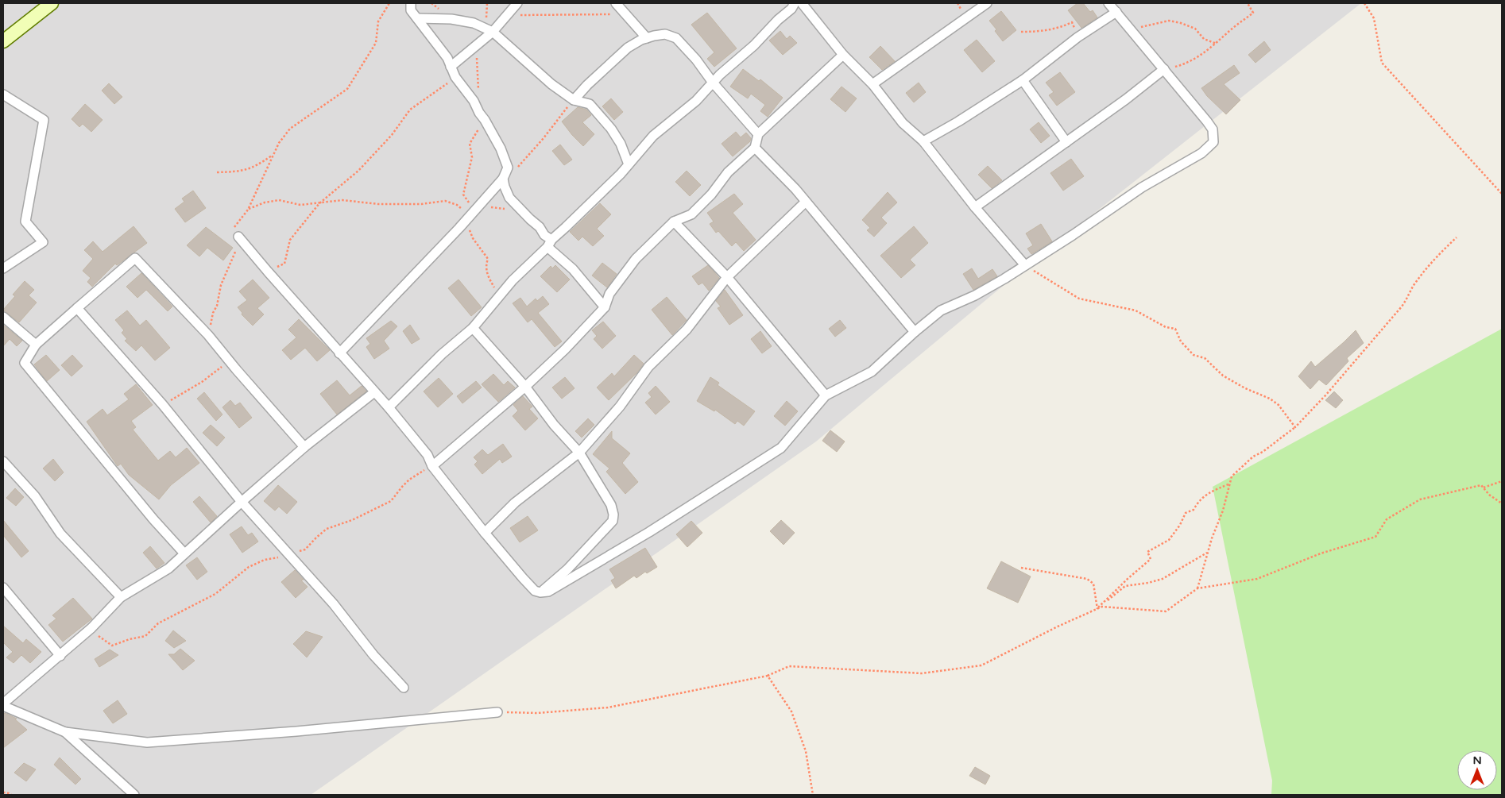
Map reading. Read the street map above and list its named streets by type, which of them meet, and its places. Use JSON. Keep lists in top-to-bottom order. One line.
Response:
{"north":"top"}
